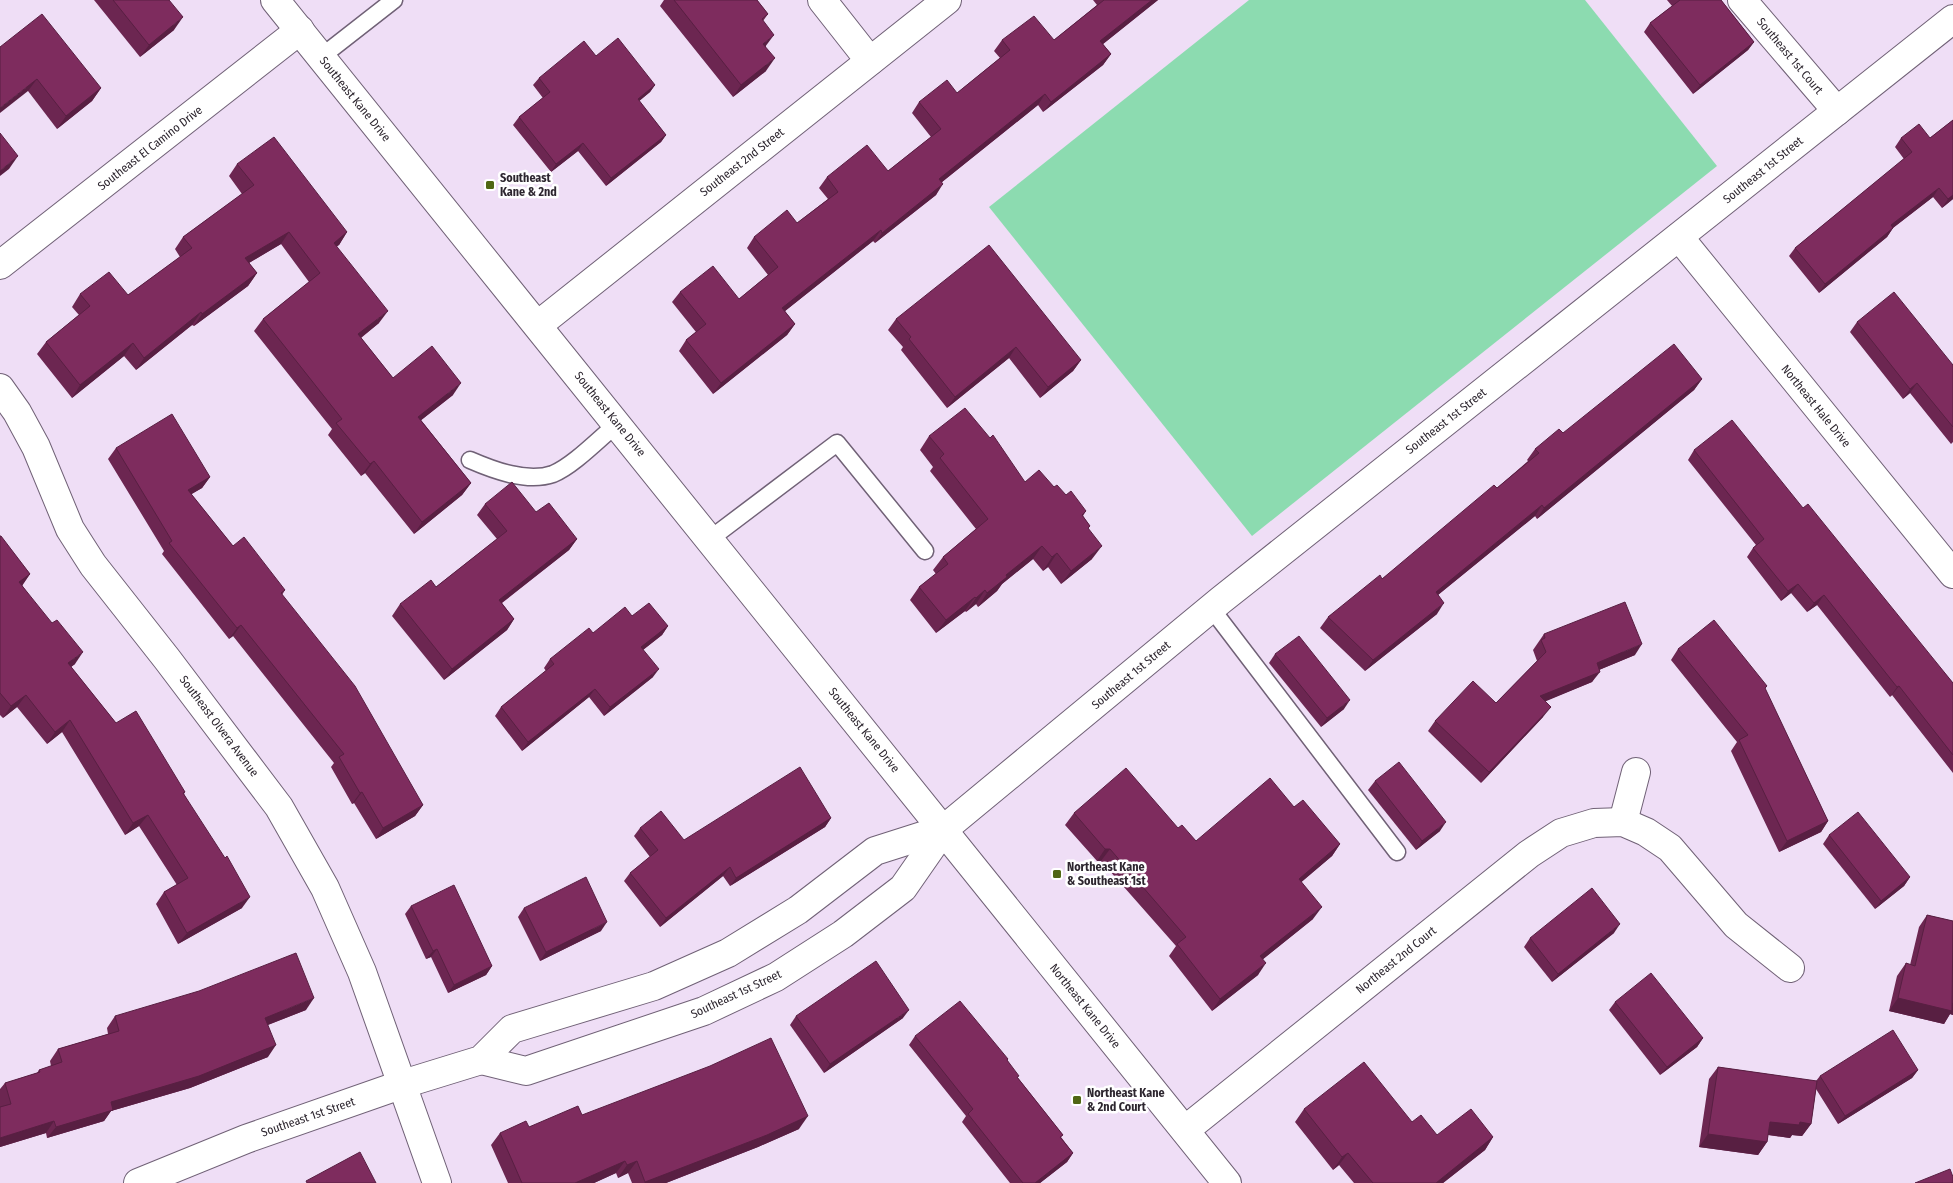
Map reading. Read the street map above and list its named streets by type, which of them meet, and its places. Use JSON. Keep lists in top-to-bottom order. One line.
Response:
{"streets":{"street":["Southeast 1st Court","Southeast Kane Drive","Southeast El Camino Drive","Southeast 2nd Street","Southeast 1st Street","Northeast Hale Drive","Southeast Olvera Avenue","Northeast 2nd Court","Northeast Kane Drive"]},"crossings":[["Southeast 1st Court","Southeast 1st Street"],["Southeast Kane Drive","Southeast El Camino Drive"],["Southeast Kane Drive","Southeast 2nd Street"],["Southeast Kane Drive","Southeast 1st Street"],["Southeast Kane Drive","Northeast Kane Drive"],["Southeast 1st Street","Northeast Hale Drive"],["Southeast 1st Street","Southeast Olvera Avenue"],["Southeast 1st Street","Northeast Kane Drive"],["Northeast 2nd Court","Northeast Kane Drive"]],"places":{"transit":["Southeast Kane & 2nd","Northeast Kane & Southeast 1st","Northeast Kane & 2nd Court"]}}
